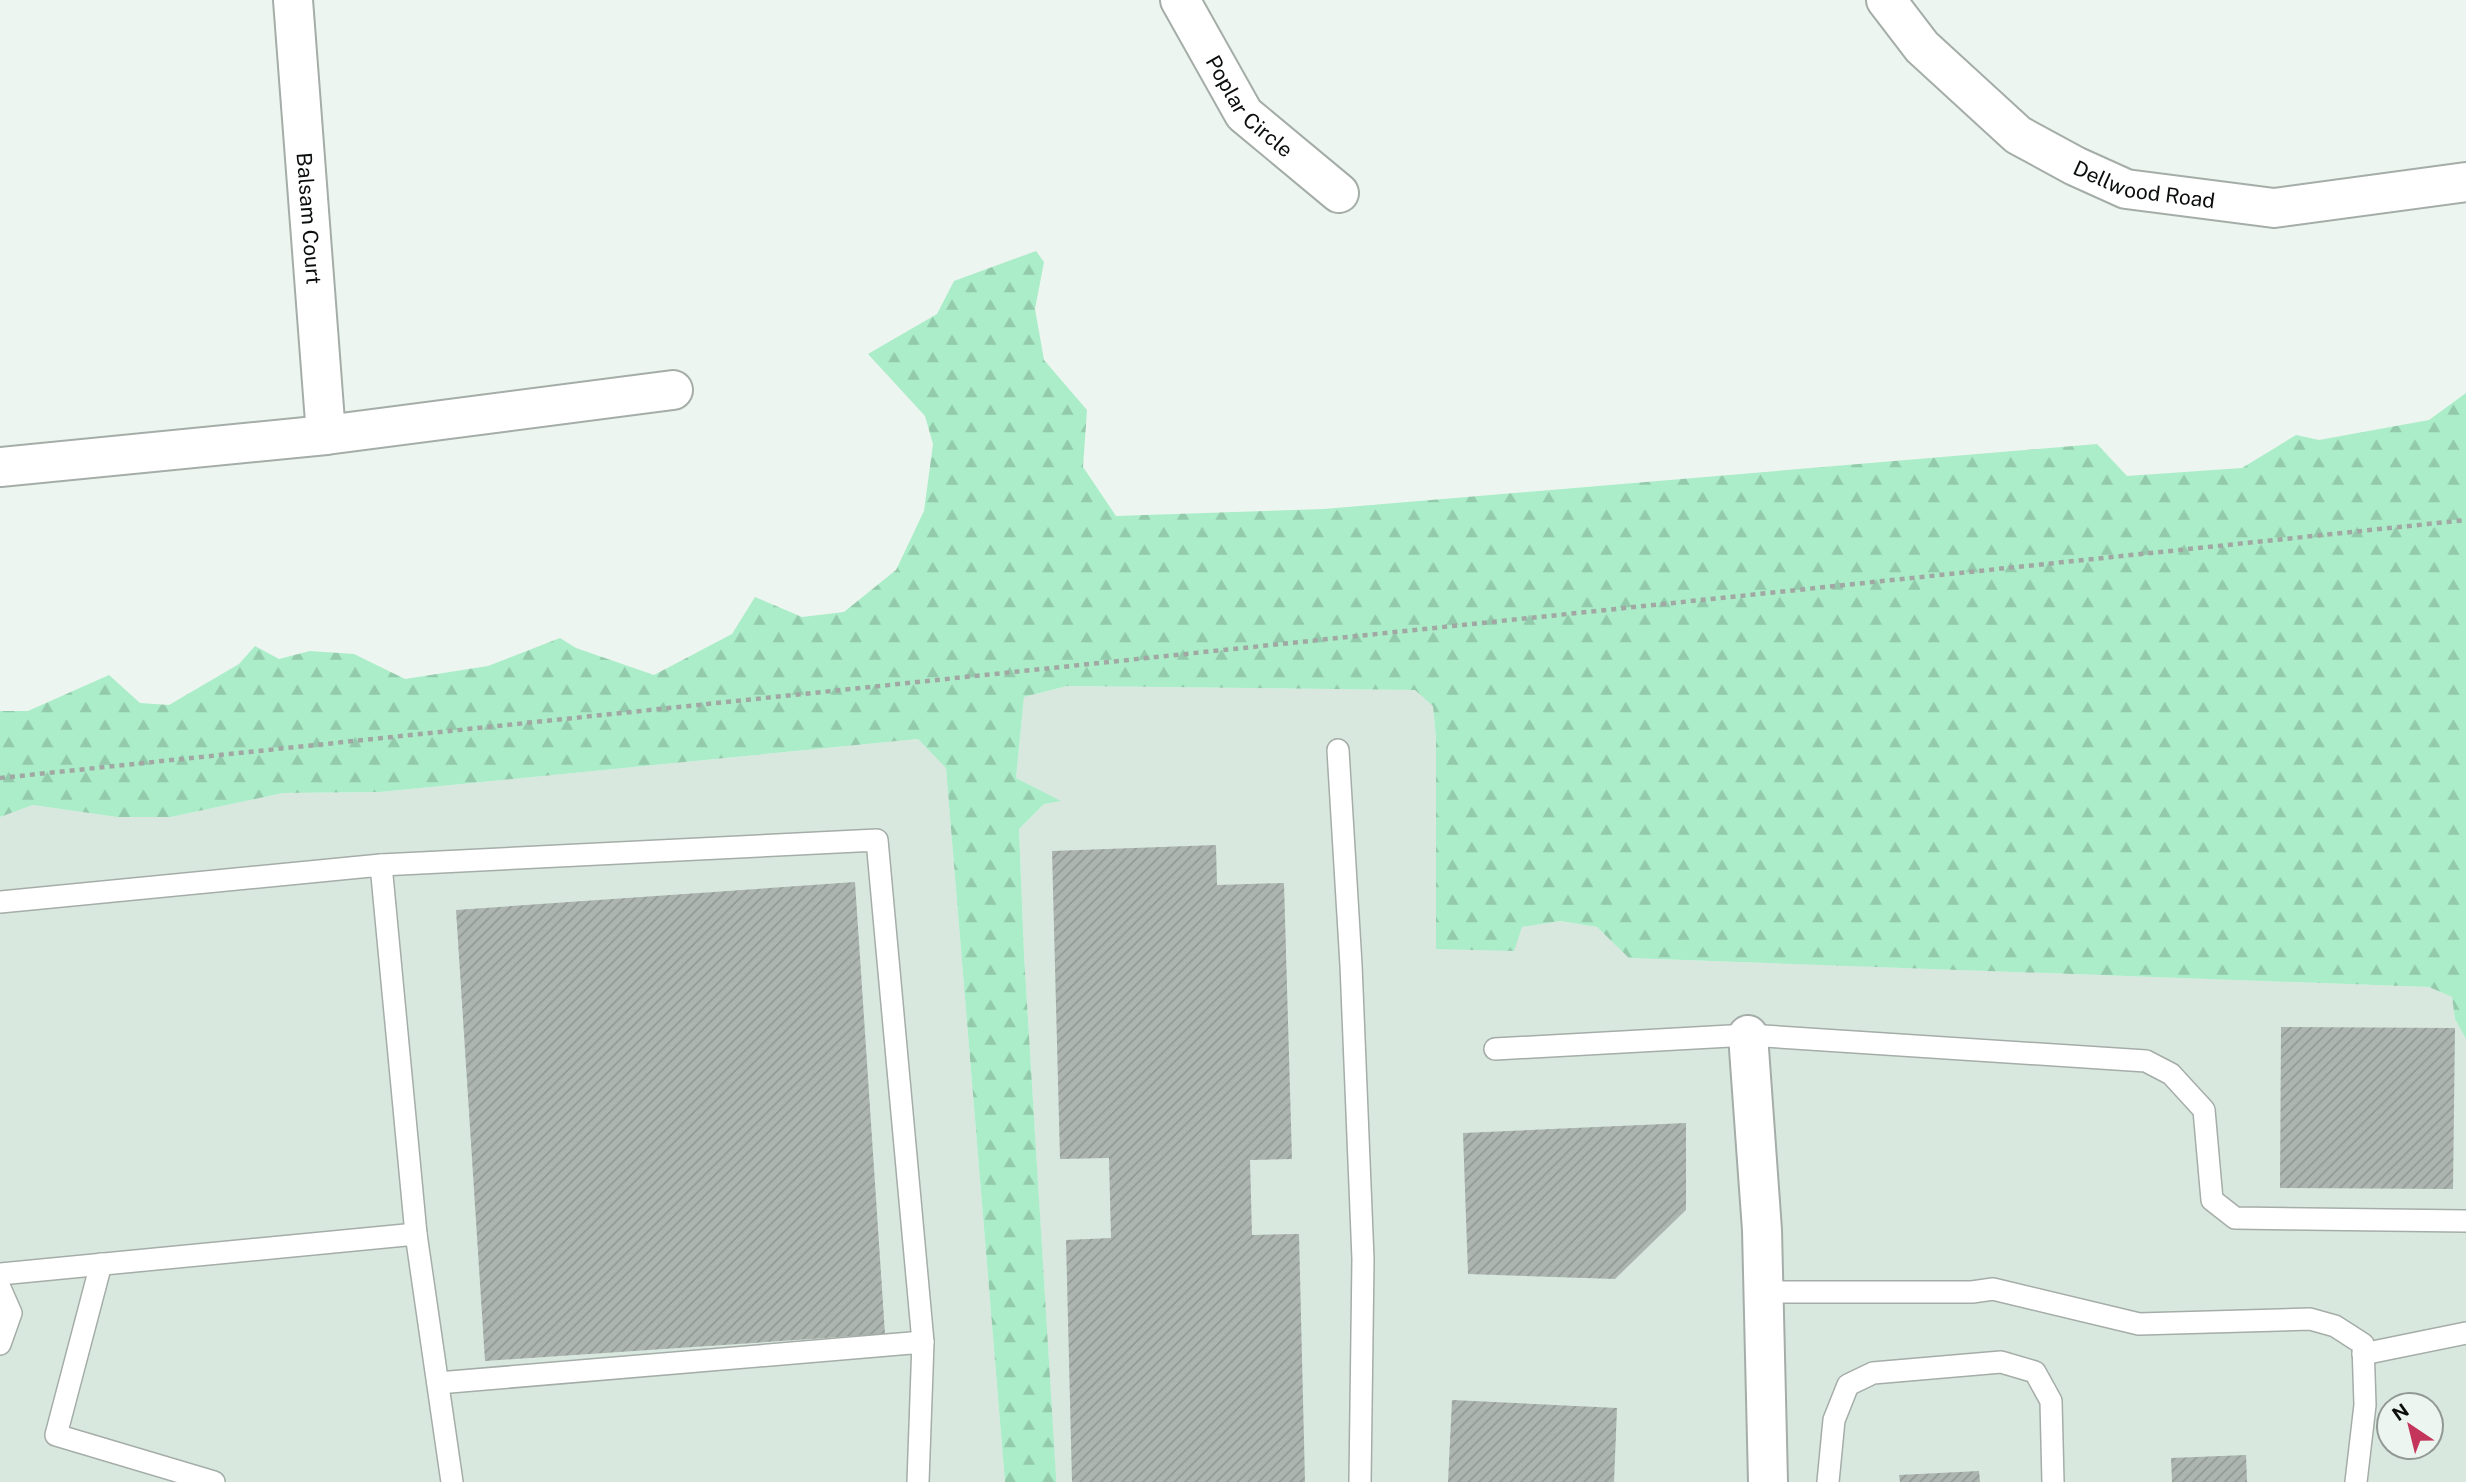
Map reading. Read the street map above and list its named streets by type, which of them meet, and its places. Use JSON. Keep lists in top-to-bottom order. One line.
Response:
{"streets":{"street":["Poplar Circle","Dellwood Road","Balsam Court"]},"north":"top left"}
